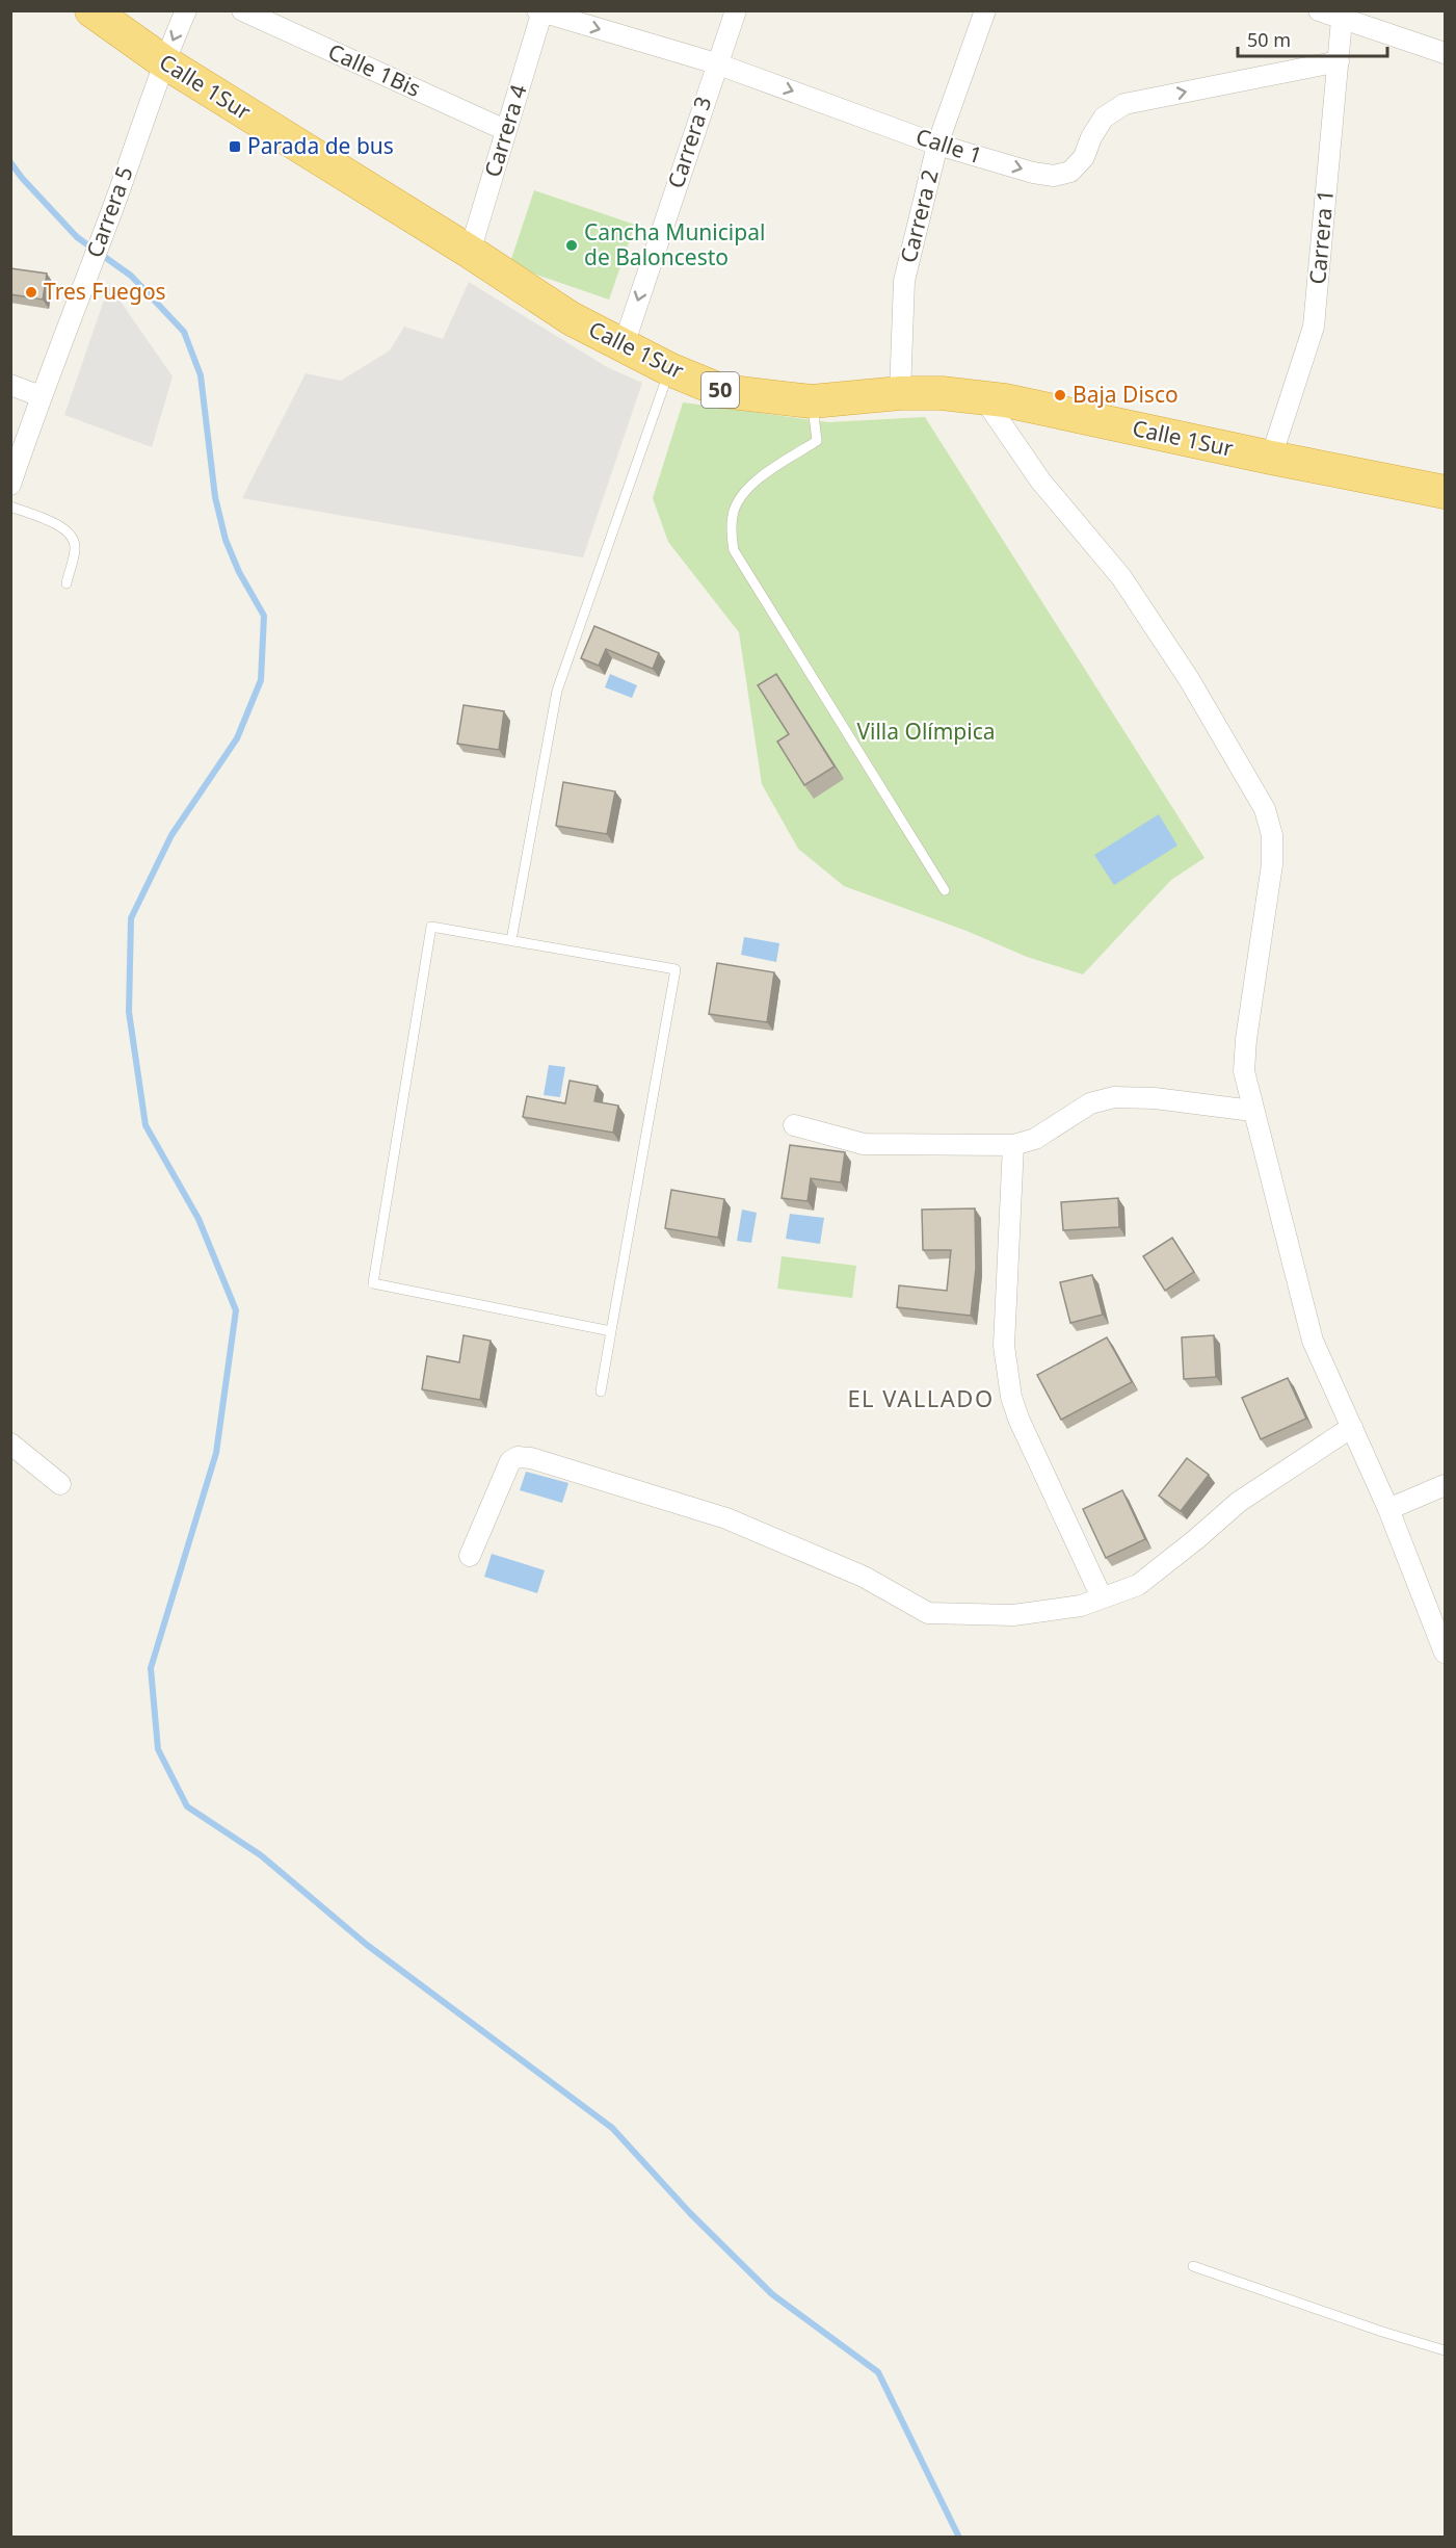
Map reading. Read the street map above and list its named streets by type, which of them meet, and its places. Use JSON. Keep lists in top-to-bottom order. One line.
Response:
{"streets":{"highway":["Calle 1Sur","50"],"street":["Calle 1Bis","Carrera 4","Carrera 3","Calle 1","Carrera 5","Carrera 2","Carrera 1"]},"crossings":[["Calle 1Bis","Carrera 4"],["Calle 1Sur","Carrera 4"],["Calle 1Sur","Carrera 3"],["Calle 1Sur","Carrera 5"],["Calle 1Sur","Carrera 2"],["Calle 1Sur","Carrera 1"],["Carrera 4","Calle 1"],["Carrera 3","Calle 1"],["Calle 1","Carrera 2"],["Calle 1","Carrera 1"]],"one_way":["Carrera 3","Calle 1"],"districts":["EL VALLADO"],"parks":["Villa Olímpica"],"places":{"transit":["Parada de bus"],"other":["Cancha Municipal de Baloncesto","Tres Fuegos","Baja Disco"]},"scale_bar":"50 m"}
